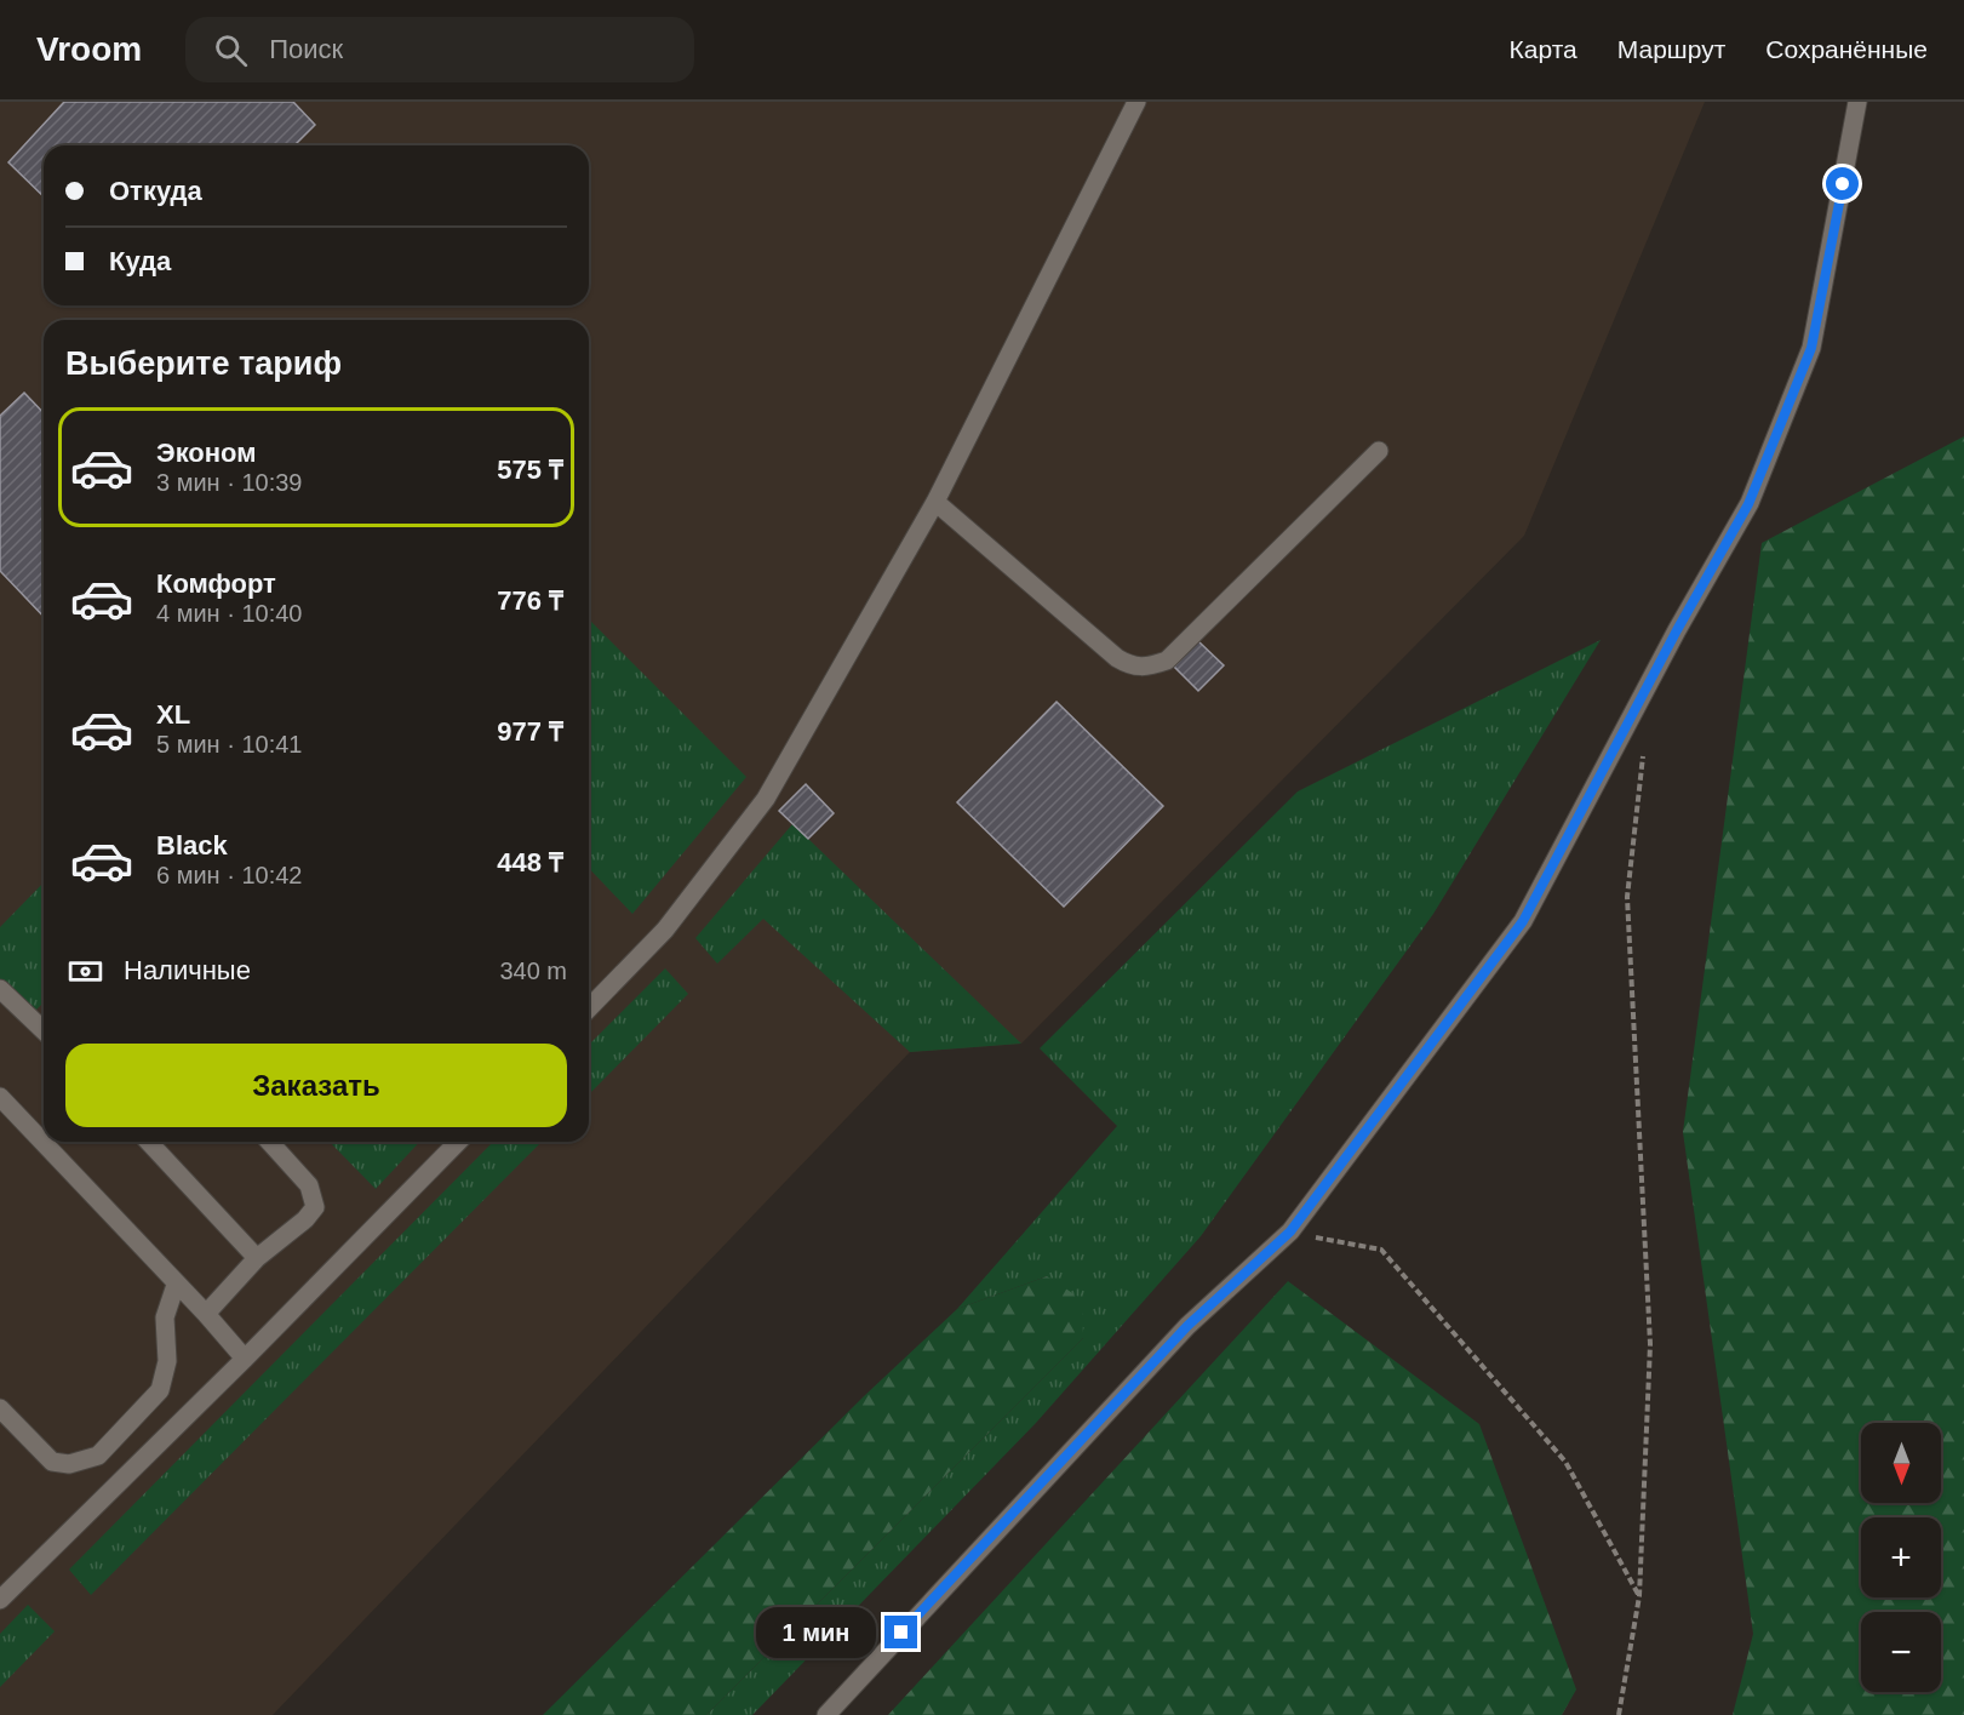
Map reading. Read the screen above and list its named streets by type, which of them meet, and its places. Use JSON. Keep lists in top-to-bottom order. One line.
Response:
{"north":"bottom","page":{"header":"Vroom","search":"Поиск","nav":["Карта","Маршрут","Сохранённые"],"banner":["Откуда","Куда"],"heading":"Выберите тариф","list":[{"name":"Эконом","note":"3 мин · 10:39","value":"575 ₸"},{"name":"Комфорт","note":"4 мин · 10:40","value":"776 ₸"},{"name":"XL","note":"5 мин · 10:41","value":"977 ₸"},{"name":"Black","note":"6 мин · 10:42","value":"448 ₸"}],"pay":["Наличные","340 m"],"buttons":"Заказать","map_buttons":["+","−"],"bubble":"1 мин"}}
